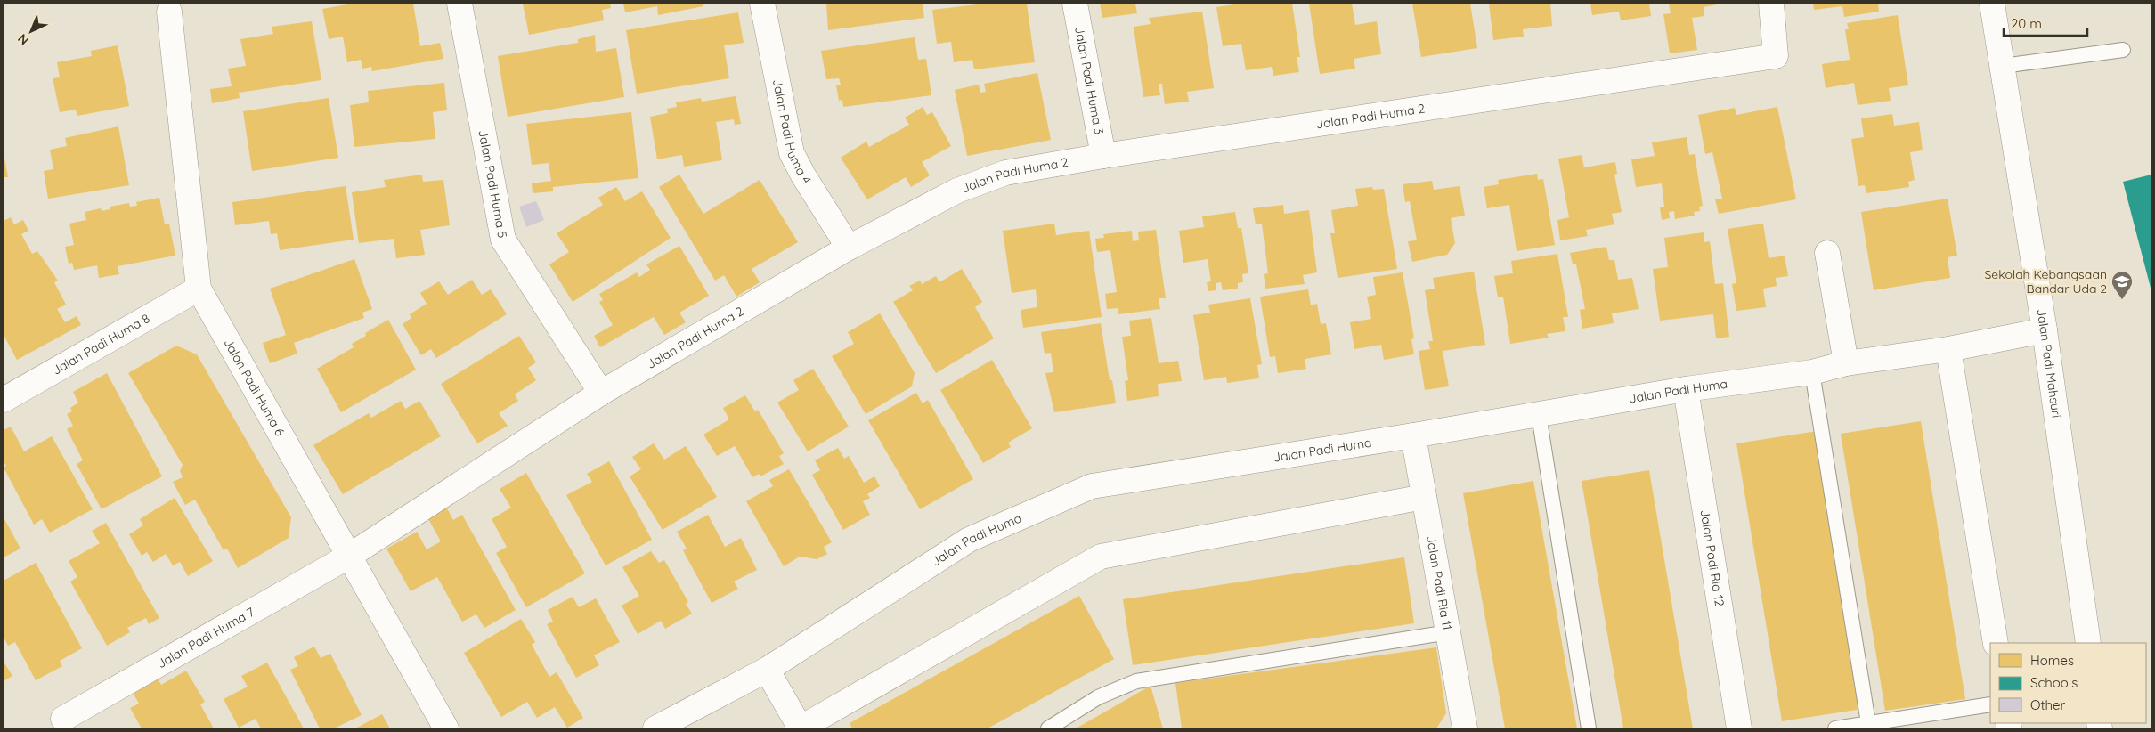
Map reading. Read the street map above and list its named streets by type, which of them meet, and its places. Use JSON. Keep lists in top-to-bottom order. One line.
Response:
{"streets":{"street":["Jalan Padi Huma 3","Jalan Padi Huma 2","Jalan Padi Huma 4","Jalan Padi Huma 5","Jalan Padi Huma 8","Jalan Padi Mahsuri","Jalan Padi Huma 6","Jalan Padi Huma","Jalan Padi Ria 12","Jalan Padi Ria 11","Jalan Padi Huma 7"]},"crossings":[["Jalan Padi Huma 3","Jalan Padi Huma 2"],["Jalan Padi Huma 2","Jalan Padi Huma 4"],["Jalan Padi Huma 2","Jalan Padi Huma 5"],["Jalan Padi Huma 2","Jalan Padi Huma 6"],["Jalan Padi Huma 2","Jalan Padi Huma 7"],["Jalan Padi Huma 8","Jalan Padi Huma 6"],["Jalan Padi Mahsuri","Jalan Padi Huma"],["Jalan Padi Huma 6","Jalan Padi Huma 7"],["Jalan Padi Huma","Jalan Padi Ria 12"],["Jalan Padi Huma","Jalan Padi Ria 11"]],"places":{"school or university":["Sekolah Kebangsaan Bandar Uda 2"]},"legend":["Homes","Schools","Other"],"scale_bar":"20 m","north":"bottom left"}
